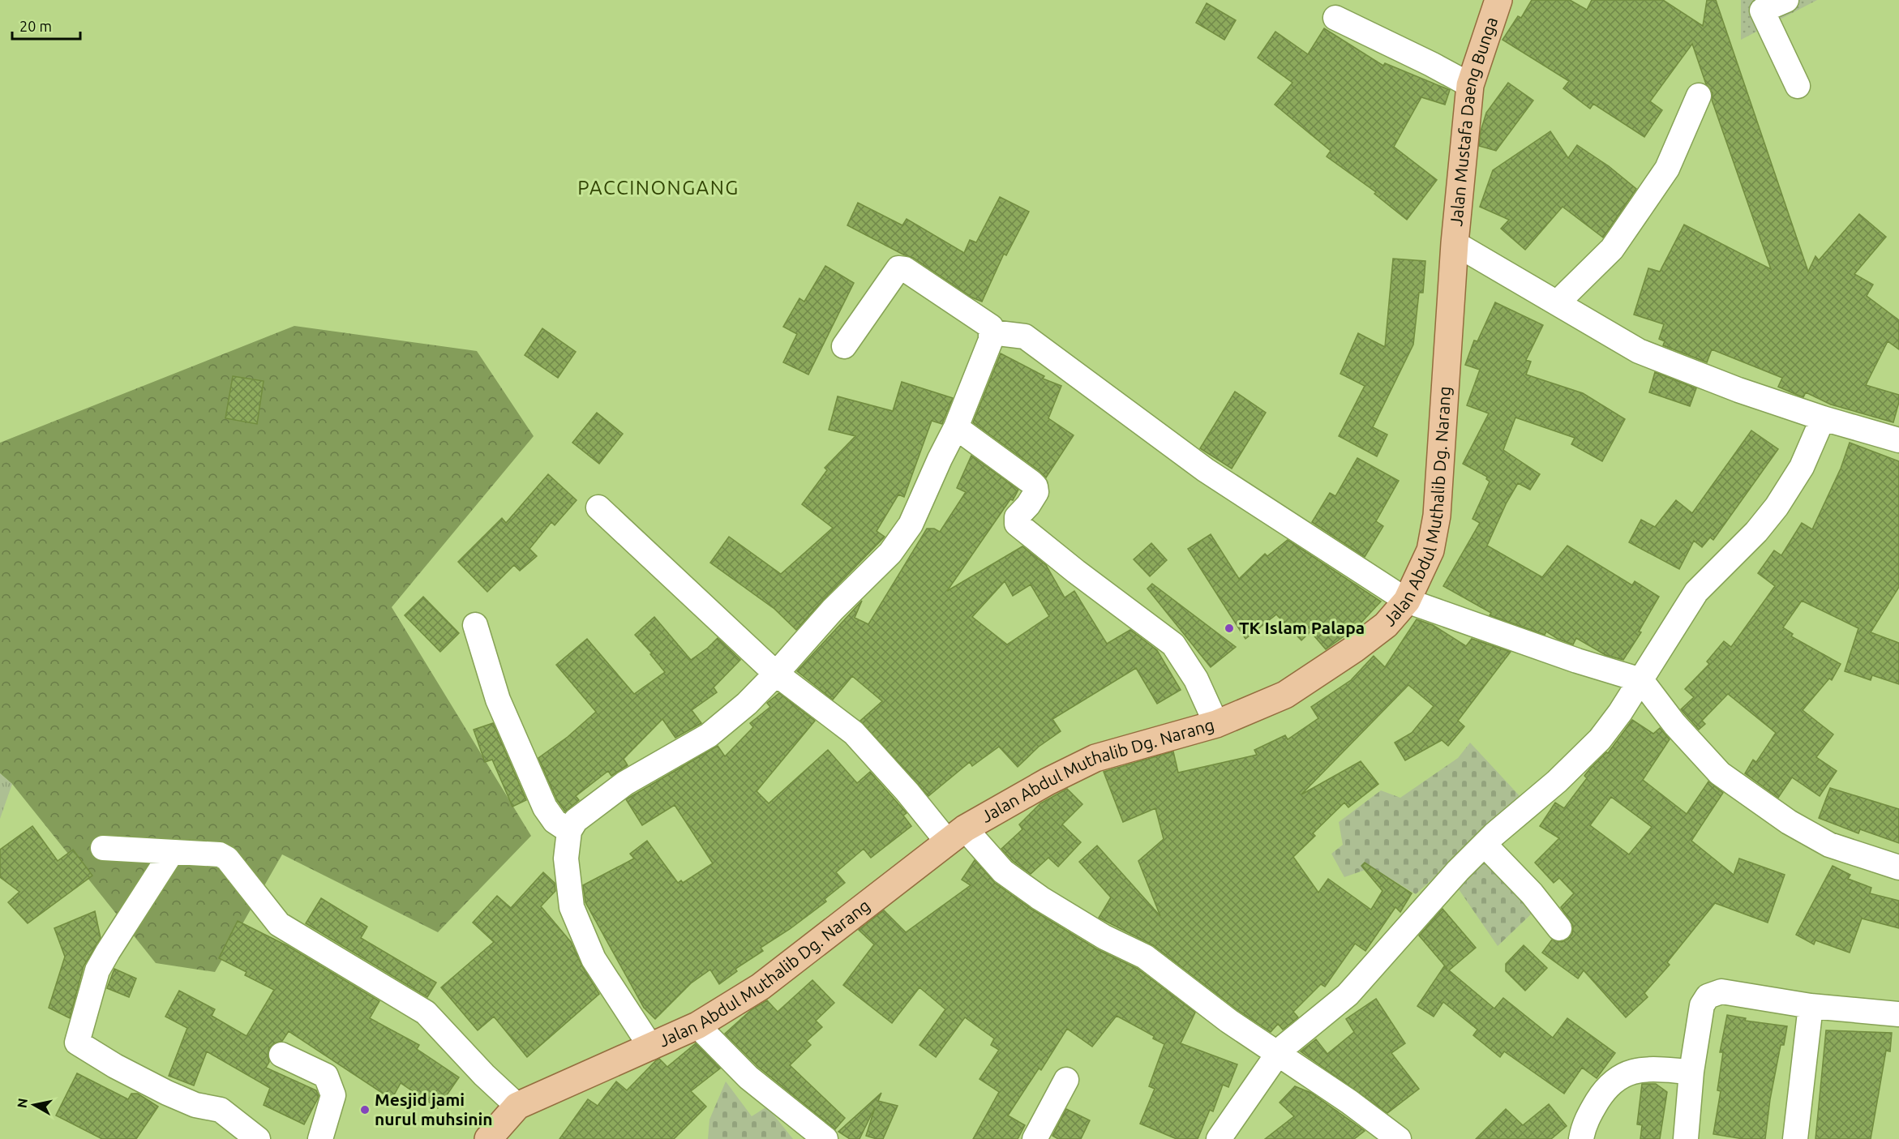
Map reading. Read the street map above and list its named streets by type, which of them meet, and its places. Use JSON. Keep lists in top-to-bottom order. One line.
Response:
{"streets":{"main road":["Jalan Mustafa Daeng Bunga","Jalan Abdul Muthalib Dg. Narang"]},"crossings":[["Jalan Mustafa Daeng Bunga","Jalan Abdul Muthalib Dg. Narang"]],"districts":["PACCINONGANG"],"places":["TK Islam Palapa","Mesjid jami nurul muhsinin"],"scale_bar":"20 m","north":"left"}
